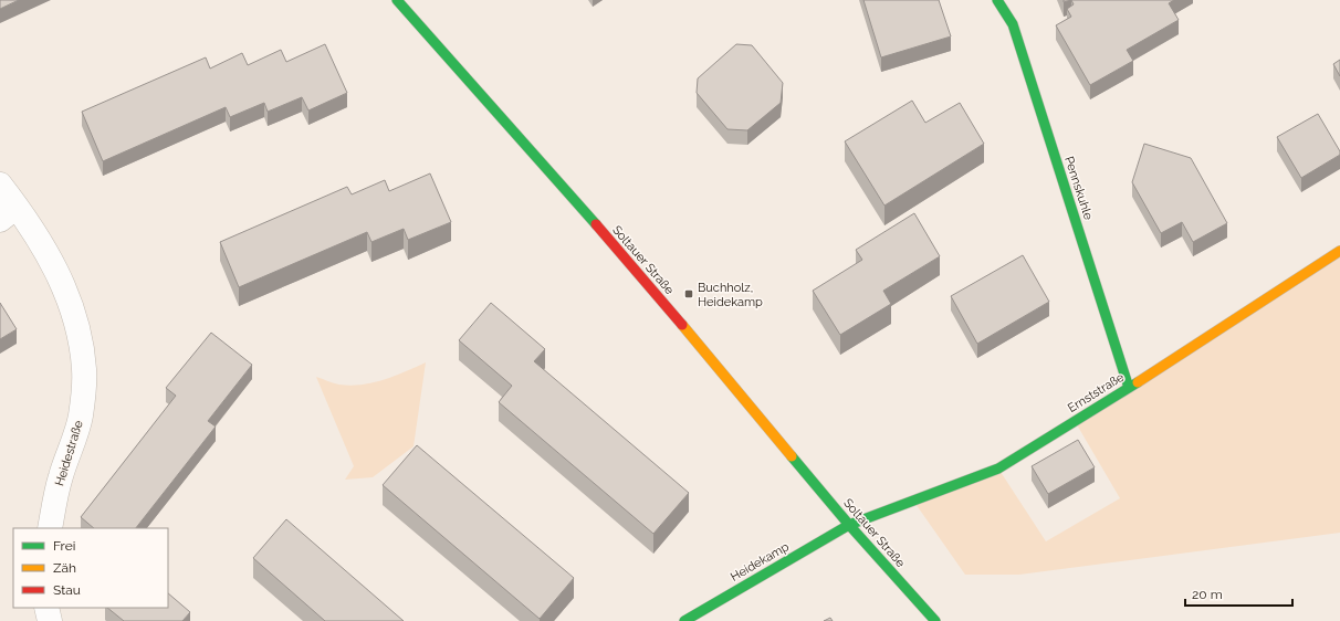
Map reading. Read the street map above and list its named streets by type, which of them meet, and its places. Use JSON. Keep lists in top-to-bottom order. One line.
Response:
{"streets":{"street":["Pennskuhle","Soltauer Straße","Ernststraße","Heidestraße","Heidekamp"]},"crossings":[["Pennskuhle","Ernststraße"],["Soltauer Straße","Ernststraße"],["Soltauer Straße","Heidekamp"],["Ernststraße","Heidekamp"]],"places":{"transit":["Buchholz, Heidekamp"]},"legend":["Frei","Zäh","Stau"],"scale_bar":"20 m"}
